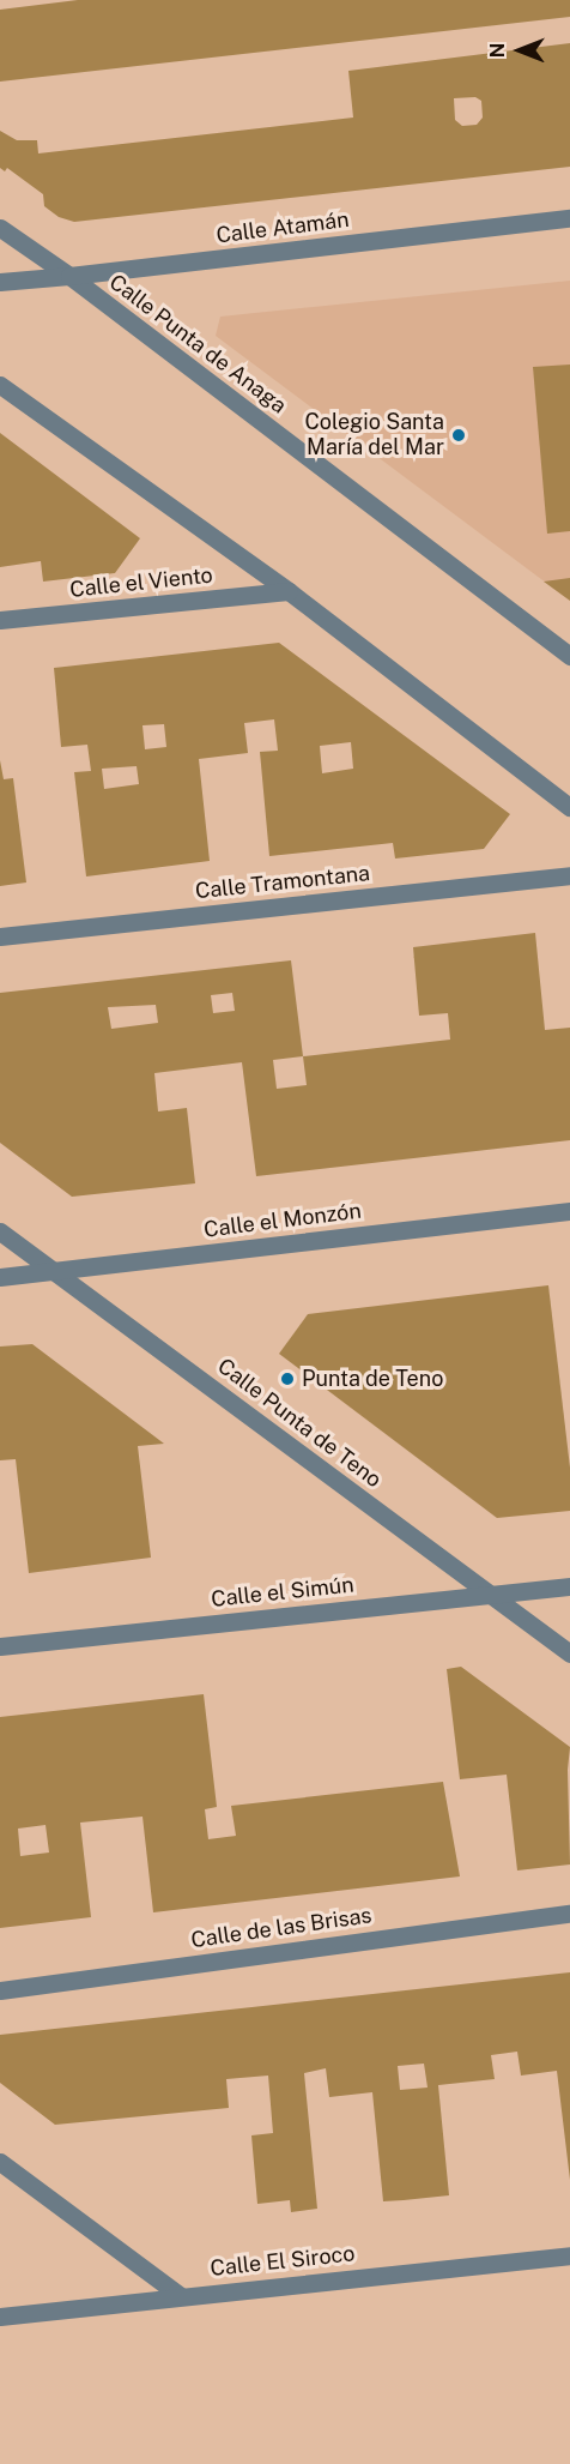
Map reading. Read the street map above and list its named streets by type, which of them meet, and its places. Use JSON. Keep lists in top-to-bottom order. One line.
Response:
{"streets":{"street":["Calle Atamán","Calle Punta de Anaga","Calle el Viento","Calle Tramontana","Calle el Monzón","Calle Punta de Teno","Calle el Simún","Calle de las Brisas","Calle El Siroco"]},"crossings":[["Calle Atamán","Calle Punta de Anaga"],["Calle el Monzón","Calle Punta de Teno"],["Calle Punta de Teno","Calle el Simún"]],"places":["Colegio Santa María del Mar","Punta de Teno"],"north":"left"}
